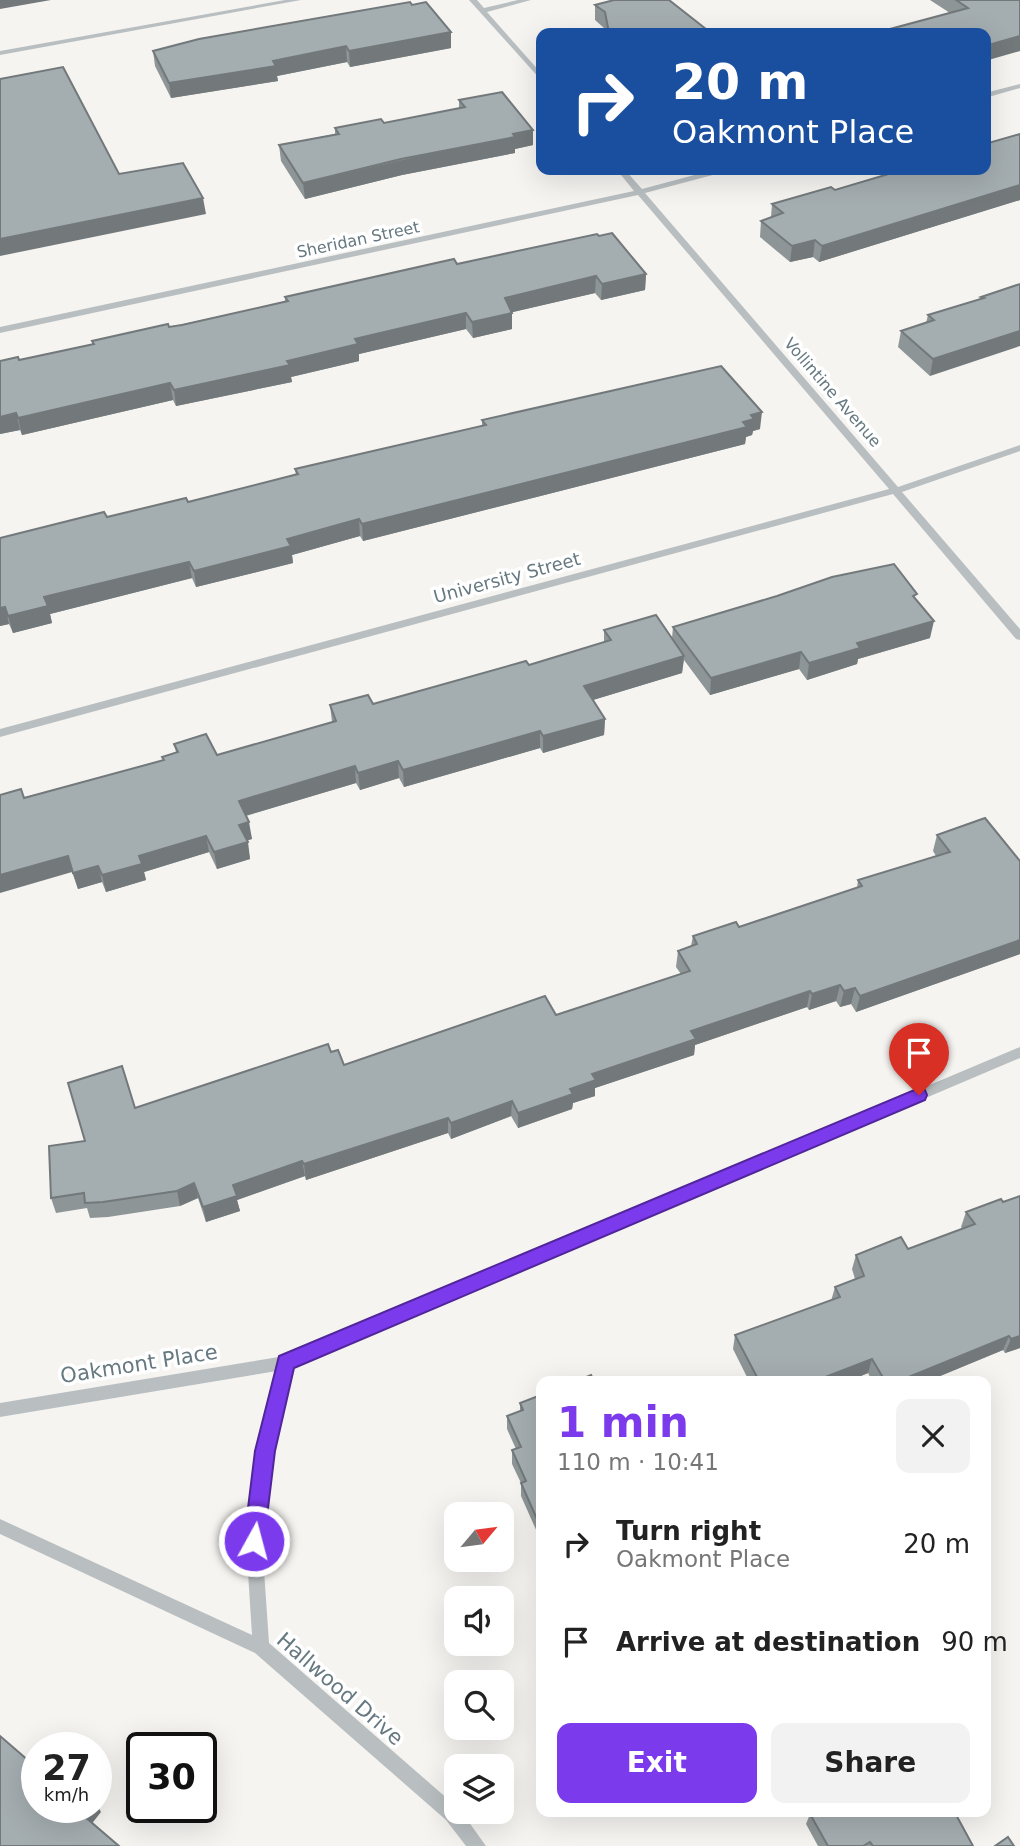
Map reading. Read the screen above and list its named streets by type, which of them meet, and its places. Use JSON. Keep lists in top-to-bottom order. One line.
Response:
{"streets":{"street":["Sheridan Street","Vollintine Avenue","University Street","Oakmont Place","Hallwood Drive"]},"crossings":[["Sheridan Street","Vollintine Avenue"],["Vollintine Avenue","University Street"]],"north":"top right","page":{"turn":["20 m","Oakmont Place"],"heading":["1 min","110 m · 10:41"],"list":[{"name":"Turn right","note":"Oakmont Place","value":"20 m"},{"name":"Arrive at destination","value":"90 m"}],"buttons":["Exit","Share"],"speed":"27 km/h","limit":"30"}}
